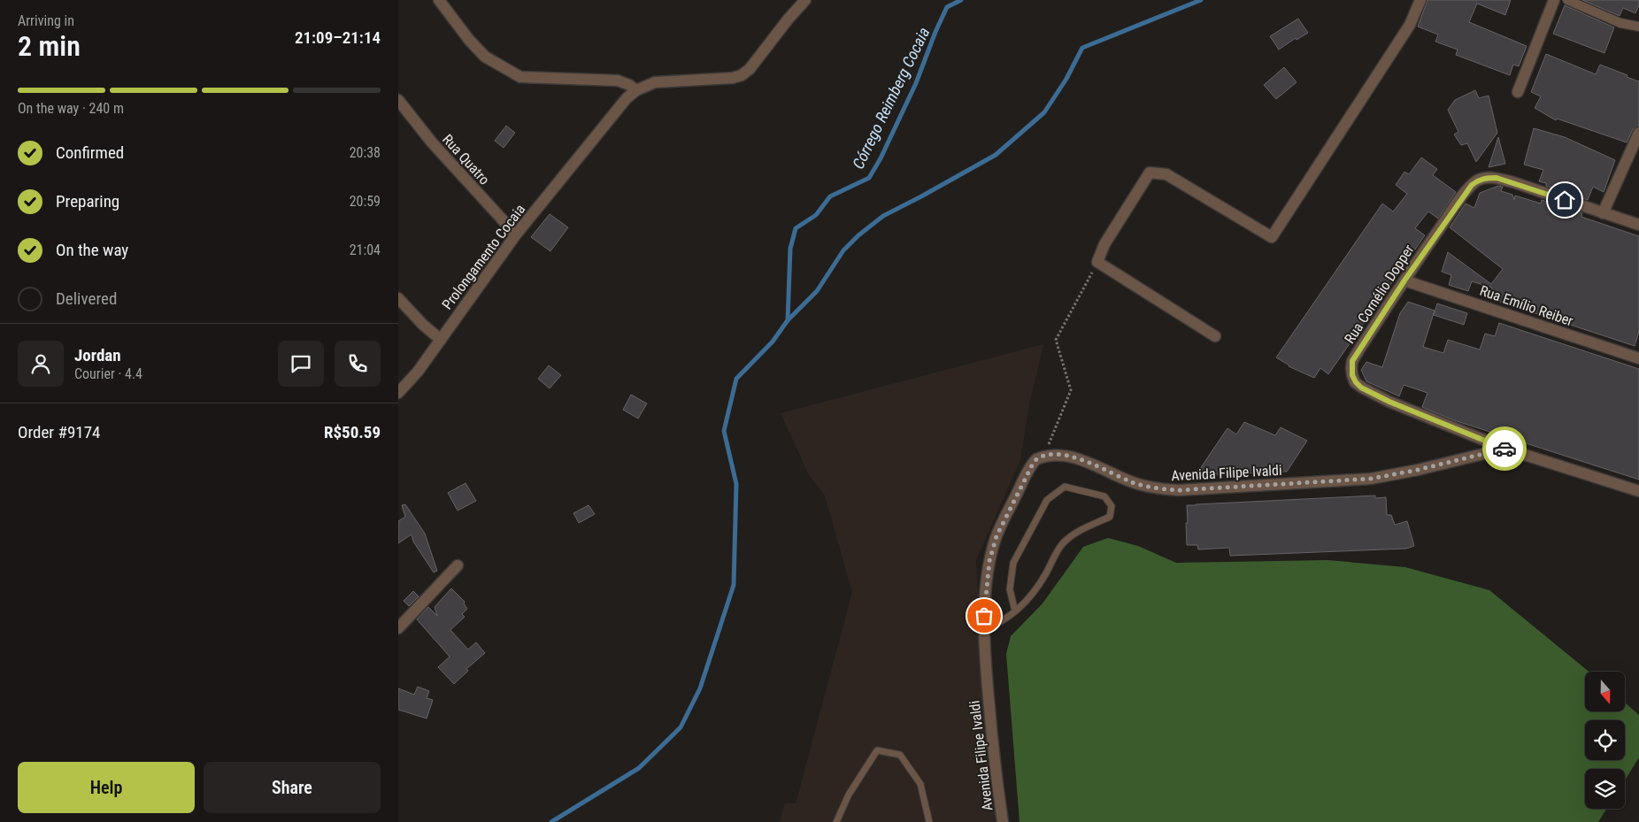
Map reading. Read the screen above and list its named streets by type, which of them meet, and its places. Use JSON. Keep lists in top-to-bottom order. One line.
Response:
{"streets":{"street":["Rua Quatro","Prolongamento Cocaia","Rua Cornélio Dopper","Rua Emílio Reiber","Avenida Filipe Ivaldi"]},"crossings":[["Rua Quatro","Prolongamento Cocaia"],["Rua Cornélio Dopper","Rua Emílio Reiber"],["Rua Cornélio Dopper","Avenida Filipe Ivaldi"]],"water":["Córrego Reimberg Cocaia"],"north":"bottom","page":{"heading":["2 min","Arriving in","21:09–21:14"],"panel":["Jordan","Courier · 4.4","Order #9174","R$50.59"],"bar":"On the way · 240 m","list":[["Confirmed","20:38"],["Preparing","20:59"],["On the way","21:04"],"Delivered"],"buttons":["Help","Share"]}}
